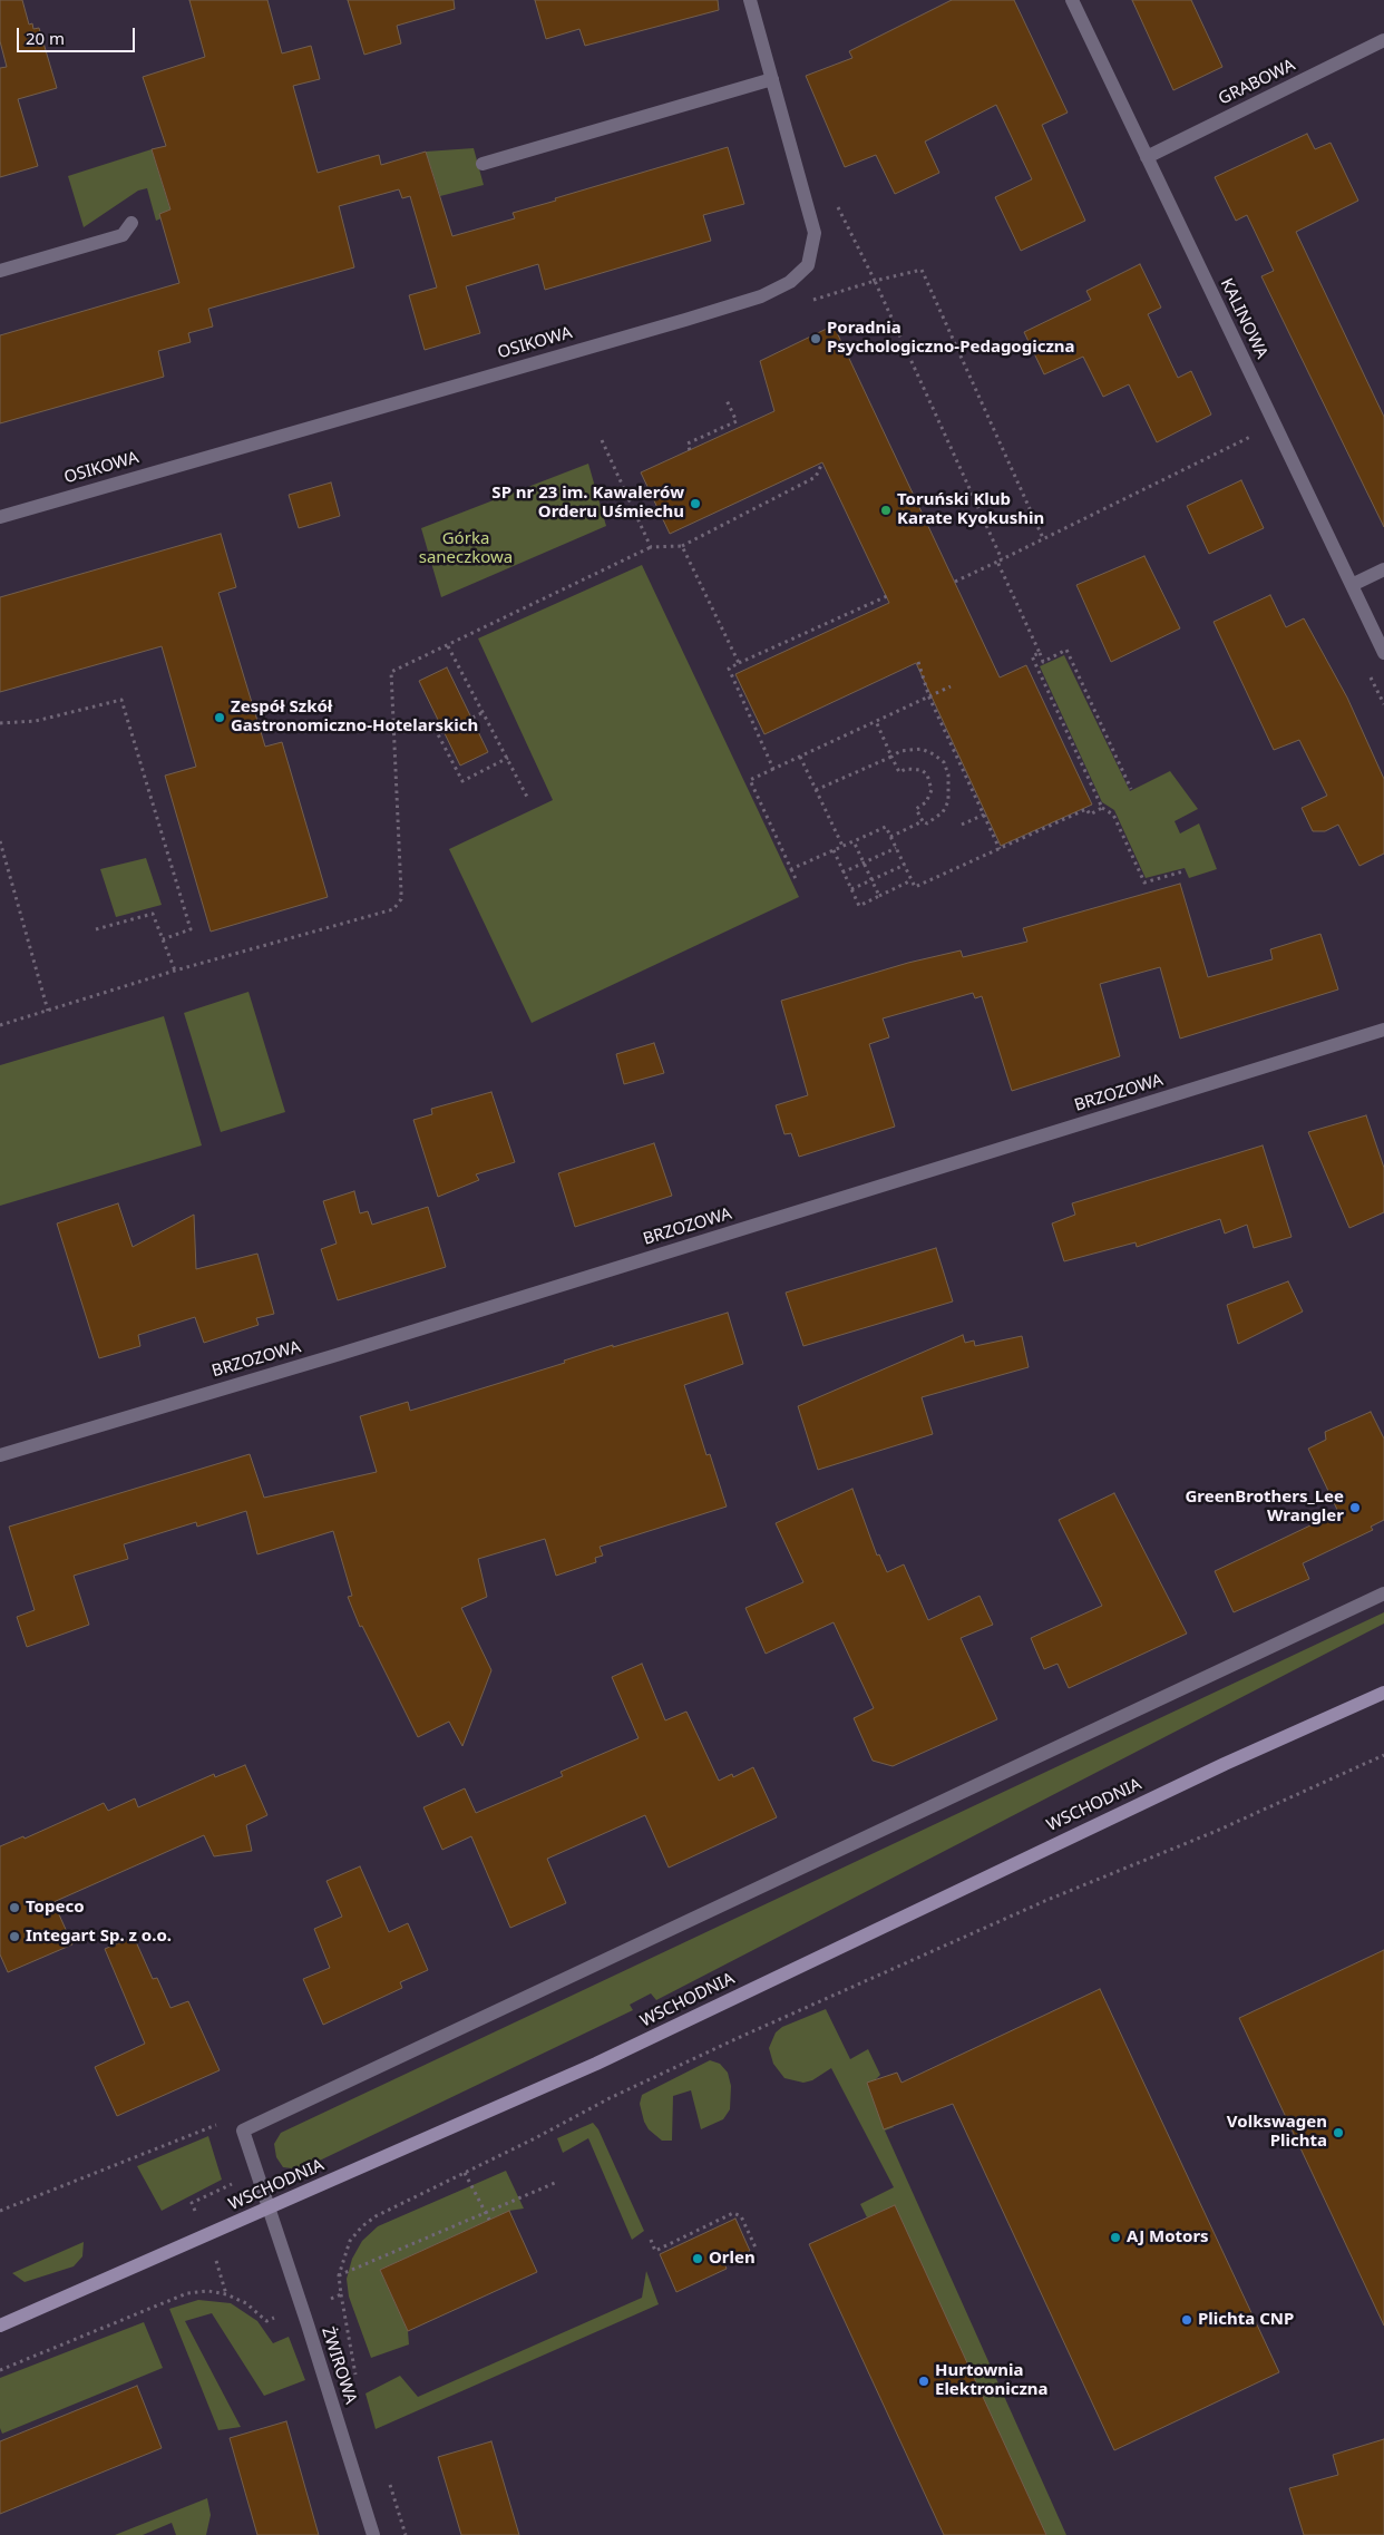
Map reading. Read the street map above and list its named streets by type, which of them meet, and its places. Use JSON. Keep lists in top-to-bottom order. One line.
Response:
{"streets":{"street":["GRABOWA","KALINOWA","OSIKOWA","BRZOZOWA","WSCHODNIA","ŻWIROWA"]},"crossings":[["GRABOWA","KALINOWA"],["WSCHODNIA","ŻWIROWA"]],"parks":["Górka saneczkowa"],"places":["Poradnia Psychologiczno-Pedagogiczna","SP nr 23 im. Kawalerów Orderu Uśmiechu","Toruński Klub Karate Kyokushin","Zespół Szkół Gastronomiczno-Hotelarskich","GreenBrothers_Lee Wrangler","Topeco","Integart Sp. z o.o.","Volkswagen Plichta","AJ Motors","Orlen","Plichta CNP","Hurtownia Elektroniczna"],"scale_bar":"20 m"}
